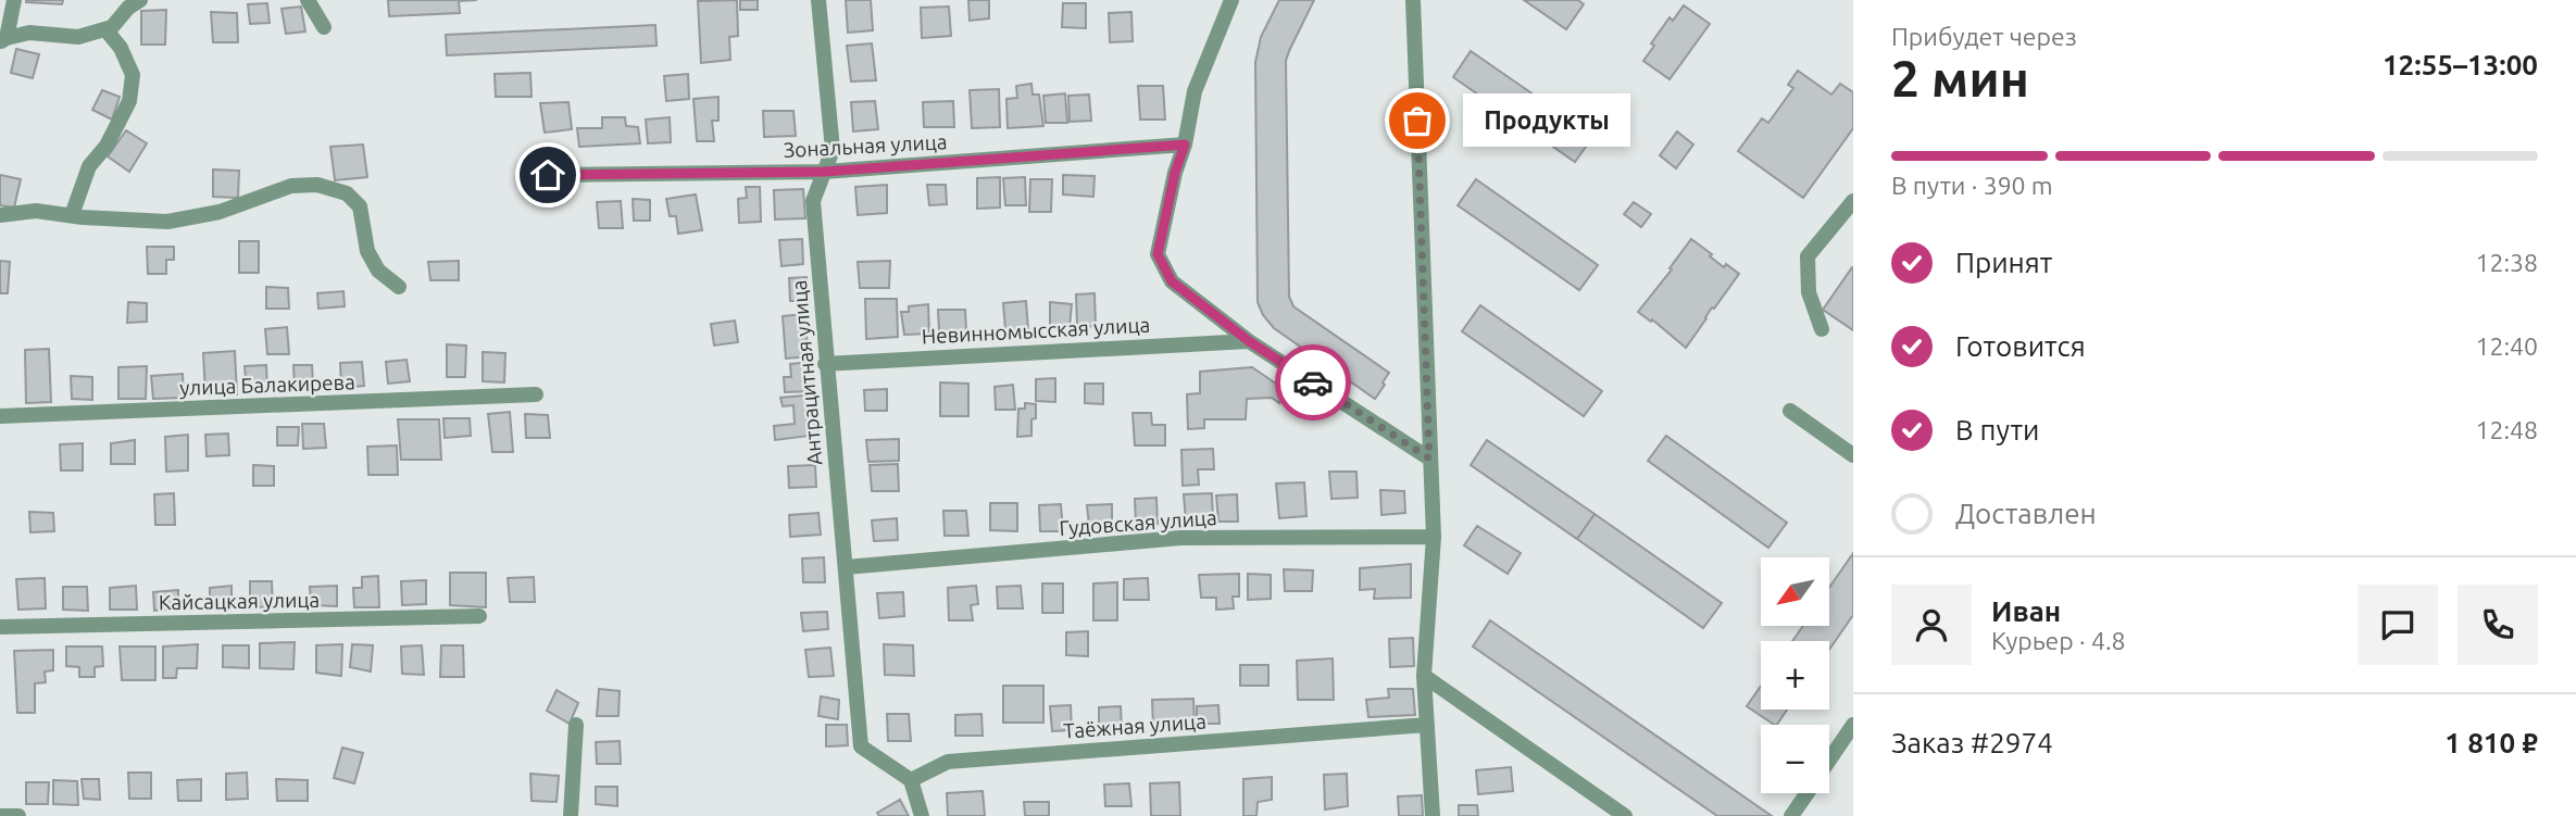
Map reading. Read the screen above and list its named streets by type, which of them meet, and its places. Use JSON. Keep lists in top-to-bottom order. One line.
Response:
{"streets":{"street":["Зональная улица","Невинномысская улица","Антрацитная улица","улица Балакирева","Гудовская улица","Кайсацкая улица","Таёжная улица"]},"crossings":[["Зональная улица","Антрацитная улица"],["Невинномысская улица","Антрацитная улица"],["Антрацитная улица","Гудовская улица"],["Антрацитная улица","Таёжная улица"]],"places":["Продукты"],"north":"bottom left","page":{"heading":["2 мин","Прибудет через","12:55–13:00"],"panel":["Иван","Курьер · 4.8","Заказ #2974","1 810 ₽"],"bubble":"Продукты","bar":"В пути · 390 m","list":[["Принят","12:38"],["Готовится","12:40"],["В пути","12:48"],"Доставлен"],"map_buttons":["+","−"]}}
